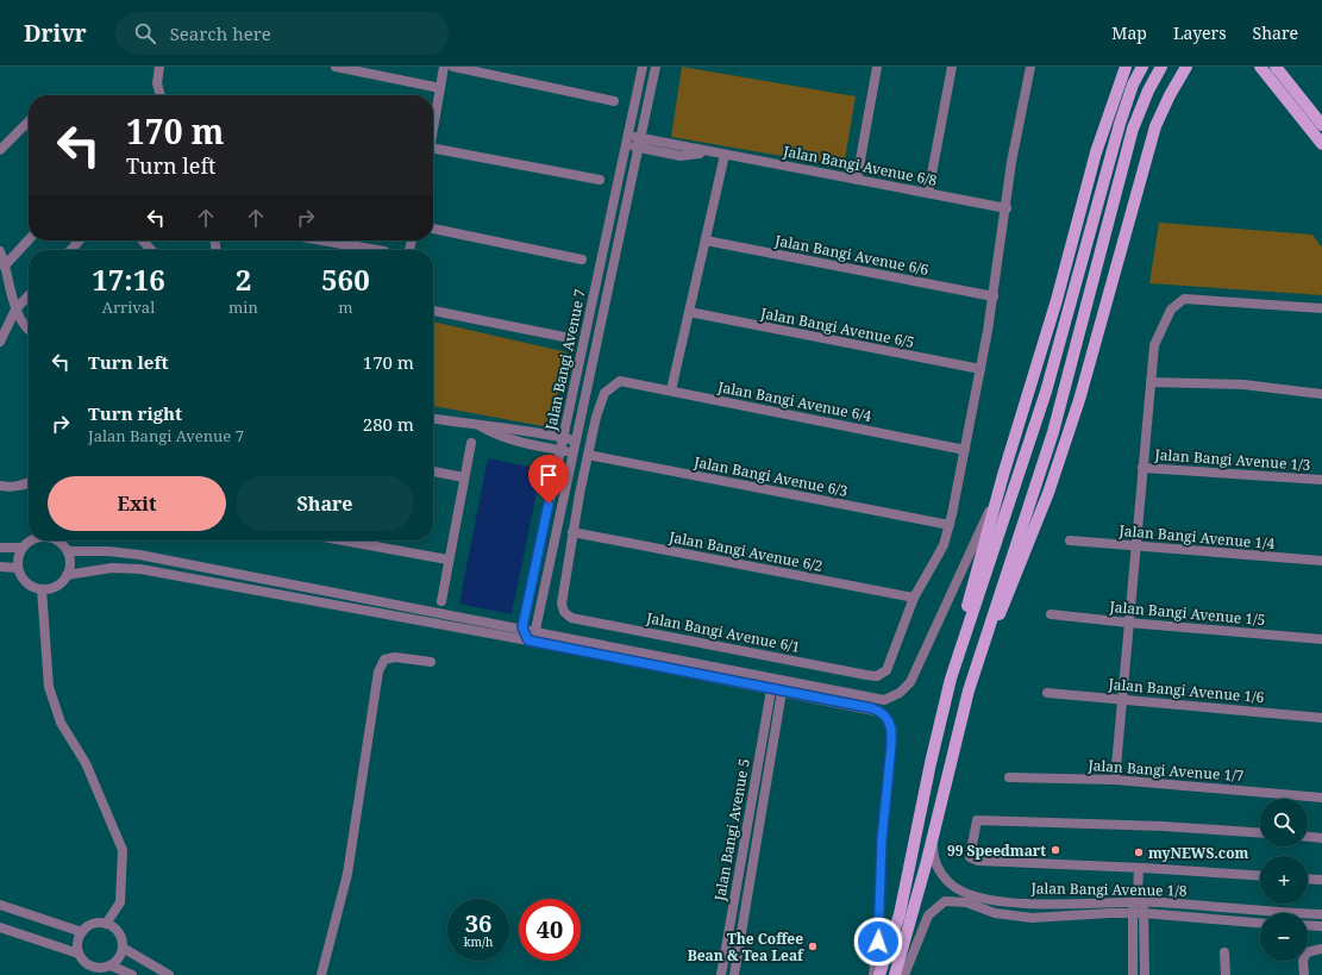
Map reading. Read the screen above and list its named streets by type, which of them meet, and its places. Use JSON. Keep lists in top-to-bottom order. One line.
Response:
{"streets":{"street":["Jalan Bangi Avenue 6/8","Jalan Bangi Avenue 6/6","Jalan Bangi Avenue 6/5","Jalan Bangi Avenue 7","Jalan Bangi Avenue 6/4","Jalan Bangi Avenue 1/3","Jalan Bangi Avenue 6/3","Jalan Bangi Avenue 1/4","Jalan Bangi Avenue 6/2","Jalan Bangi Avenue 1/5","Jalan Bangi Avenue 6/1","Jalan Bangi Avenue 1/6","Jalan Bangi Avenue 1/7","Jalan Bangi Avenue 5","Jalan Bangi Avenue 1/8"]},"crossings":[["Jalan Bangi Avenue 6/8","Jalan Bangi Avenue 7"],["Jalan Bangi Avenue 6/4","Jalan Bangi Avenue 6/3"],["Jalan Bangi Avenue 6/2","Jalan Bangi Avenue 6/1"]],"places":["99 Speedmart","myNEWS.com","The Coffee Bean & Tea Leaf"],"page":{"header":"Drivr","search":"Search here","nav":["Map","Layers","Share"],"turn":["170 m","Turn left"],"eta":["17:16","Arrival","2","min","560","m"],"list":[{"name":"Turn left","value":"170 m"},{"name":"Turn right","note":"Jalan Bangi Avenue 7","value":"280 m"}],"buttons":["Exit","Share"],"map_buttons":["+","−"],"speed":"36 km/h","limit":"40"}}
